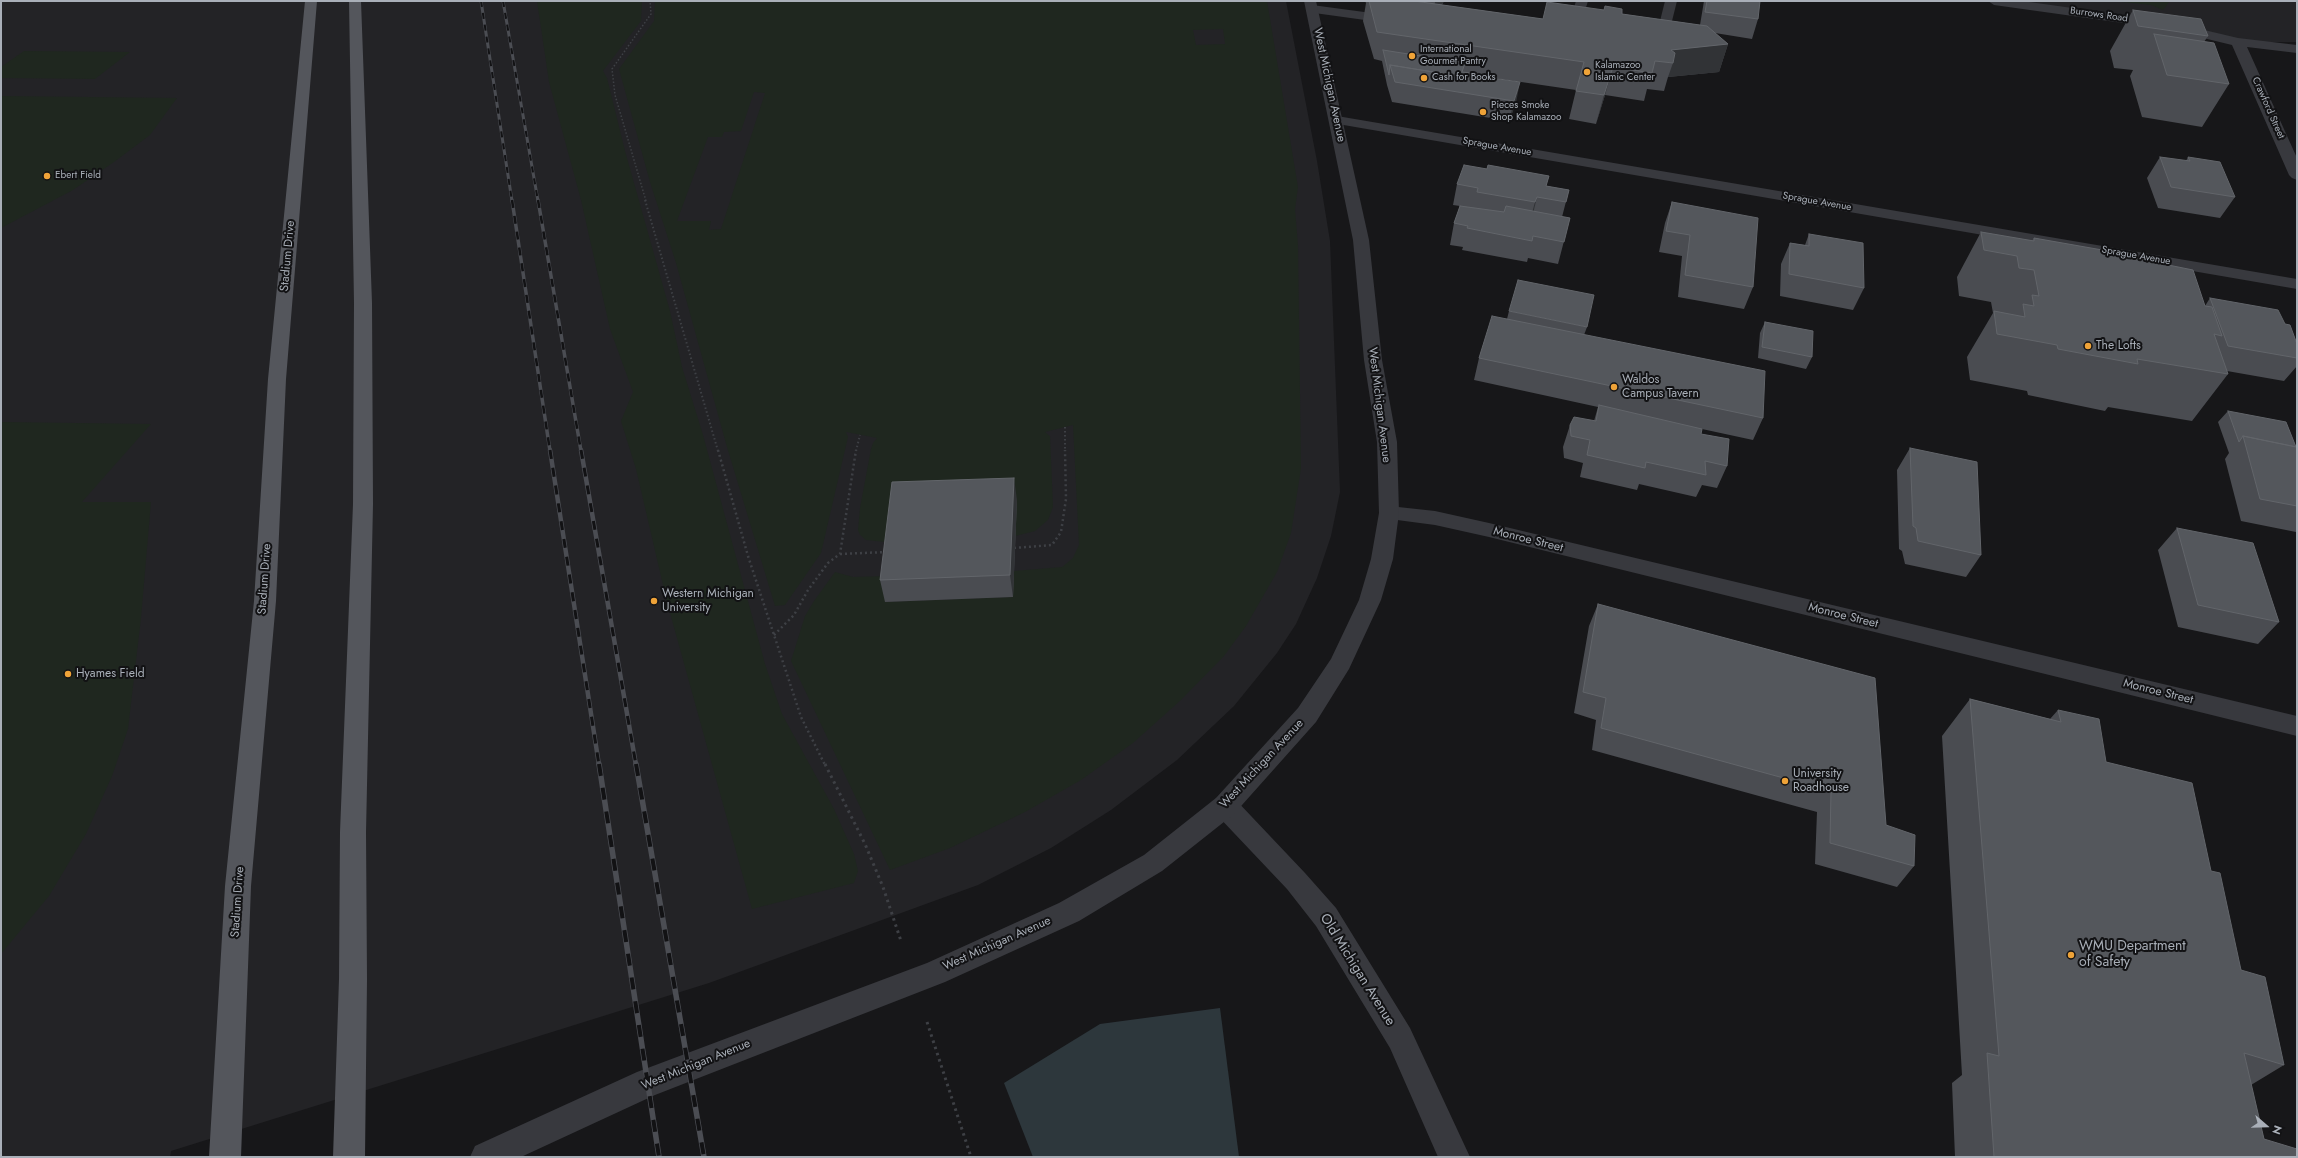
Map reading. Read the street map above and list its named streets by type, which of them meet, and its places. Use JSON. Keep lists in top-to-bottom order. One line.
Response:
{"streets":{"main road":["Stadium Drive"],"street":["Burrows Road","West Michigan Avenue","Crawford Street","Sprague Avenue","Monroe Street","Old Michigan Avenue"]},"crossings":[["Burrows Road","Crawford Street"],["West Michigan Avenue","Sprague Avenue"],["West Michigan Avenue","Monroe Street"],["West Michigan Avenue","Old Michigan Avenue"]],"places":["International Gourmet Pantry","Kalamazoo Islamic Center","Cash for Books","Pieces Smoke Shop Kalamazoo","Ebert Field","The Lofts","Waldos Campus Tavern","Western Michigan University","Hyames Field","University Roadhouse","WMU Department of Safety"],"north":"right"}
